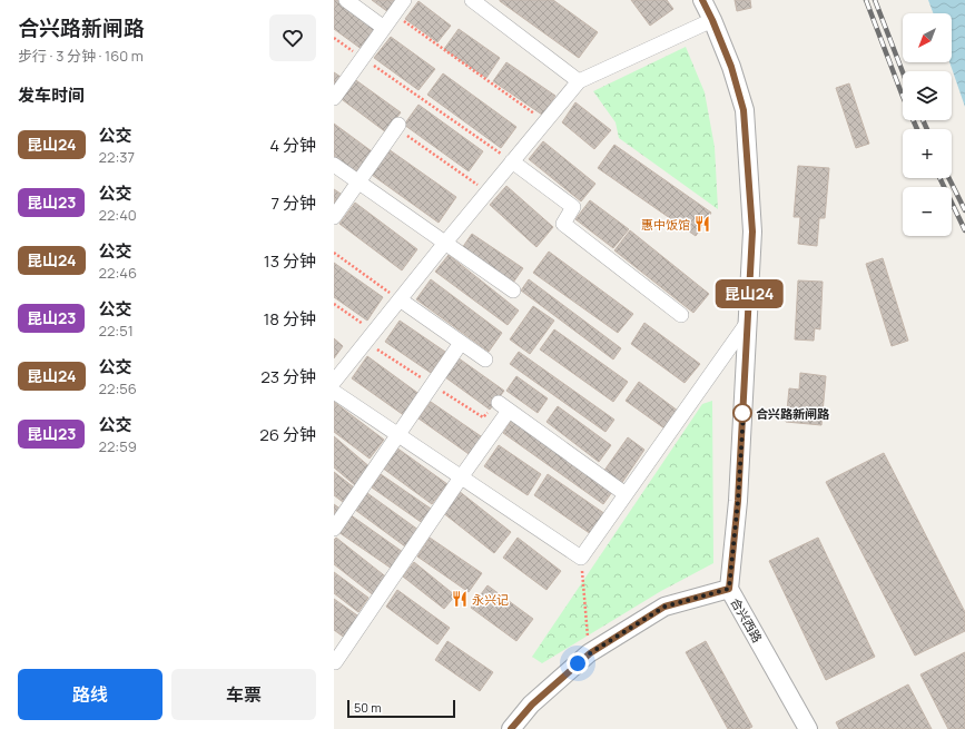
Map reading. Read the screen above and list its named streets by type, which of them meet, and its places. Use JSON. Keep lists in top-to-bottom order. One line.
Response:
{"streets":{"street":["合兴西路"]},"places":{"restaurant":["惠中饭馆","永兴记"],"other":["合兴路新闸路"]},"lines":["bus line 昆山24"],"scale_bar":"50 m","north":"bottom left","page":{"heading":[["合兴路新闸路","步行 · 3 分钟 · 160 m"],"发车时间"],"on_map":"昆山24","map_buttons":["+","−"],"list":[{"mark":"昆山24","name":"公交","note":"22:37","value":"4 分钟"},{"mark":"昆山23","name":"公交","note":"22:40","value":"7 分钟"},{"mark":"昆山24","name":"公交","note":"22:46","value":"13 分钟"},{"mark":"昆山23","name":"公交","note":"22:51","value":"18 分钟"},{"mark":"昆山24","name":"公交","note":"22:56","value":"23 分钟"},{"mark":"昆山23","name":"公交","note":"22:59","value":"26 分钟"}],"buttons":["路线","车票"],"scale":"50 m"}}
